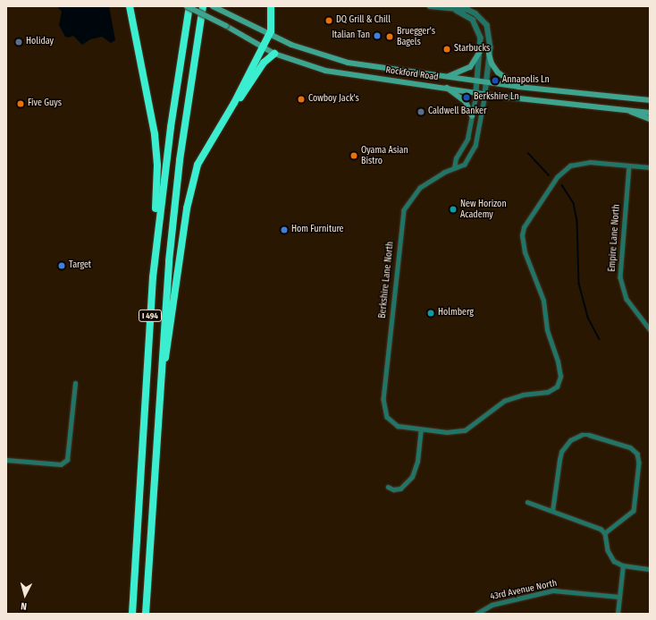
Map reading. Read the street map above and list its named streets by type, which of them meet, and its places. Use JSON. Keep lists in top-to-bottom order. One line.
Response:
{"streets":{"highway":["I 494"],"main road":["Rockford Road"],"street":["Empire Lane North","Berkshire Lane North","43rd Avenue North"]},"crossings":[["Rockford Road","Berkshire Lane North"],["Rockford Road","I 494"]],"places":["DQ Grill & Chill","Italian Tan","Bruegger's Bagels","Holiday","Starbucks","Annapolis Ln","Berkshire Ln","Cowboy Jack's","Five Guys","Caldwell Banker","Oyama Asian Bistro","New Horizon Academy","Hom Furniture","Target","Holmberg"],"north":"bottom"}
